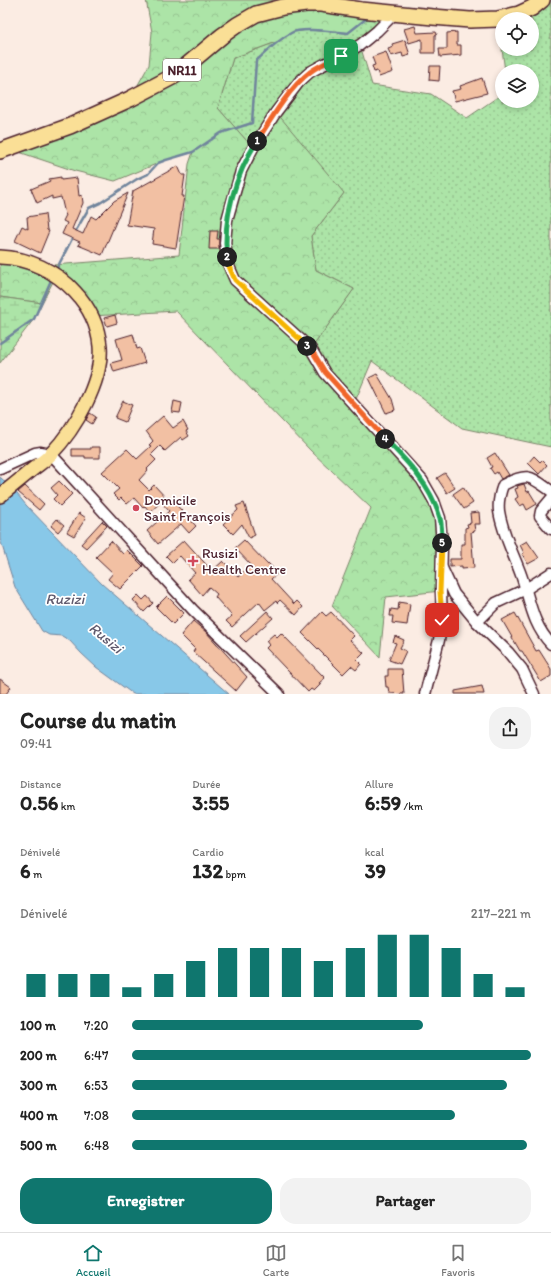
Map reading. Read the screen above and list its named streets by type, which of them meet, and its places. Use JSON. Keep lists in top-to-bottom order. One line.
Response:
{"streets":{"highway":["NR11"]},"water":["Ruzizi","Rusizi"],"places":{"other":["Domicile Saint François"],"health":["Rusizi Health Centre"]},"page":{"pins":["1","2","3","4","5"],"heading":["Course du matin","09:41"],"stats":[["Distance","0.56 km"],["Durée","3:55"],["Allure","6:59 /km"],["Dénivelé","6 m"],["Cardio","132 bpm"],["kcal","39"]],"chart":["Dénivelé","217–221 m"],"list":[{"name":"100 m","note":"7:20"},{"name":"200 m","note":"6:47"},{"name":"300 m","note":"6:53"},{"name":"400 m","note":"7:08"},{"name":"500 m","note":"6:48"}],"buttons":["Enregistrer","Partager"],"tabs":["Accueil","Carte","Favoris"]}}
